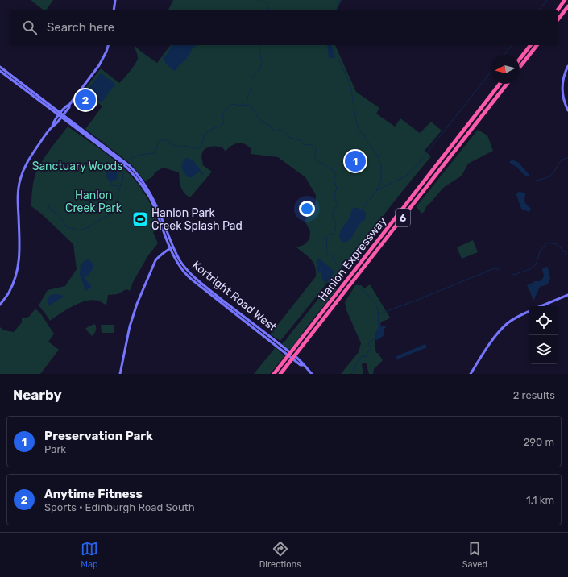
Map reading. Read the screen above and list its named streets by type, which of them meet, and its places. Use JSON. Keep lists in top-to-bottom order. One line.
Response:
{"streets":{"highway":["6","Hanlon Expressway"],"street":["Kortright Road West"]},"crossings":[["Hanlon Expressway","Kortright Road West"]],"parks":["Sanctuary Woods","Hanlon Creek Park"],"places":{"sports":["Hanlon Park Creek Splash Pad"]},"north":"left","page":{"search":"Search here","pins":["2","1"],"heading":["Nearby","2 results"],"list":[{"mark":"1","name":"Preservation Park","note":"Park","value":"290 m"},{"mark":"2","name":"Anytime Fitness","note":"Sports · Edinburgh Road South","value":"1.1 km"}],"nav":["Map","Directions","Saved"]}}
